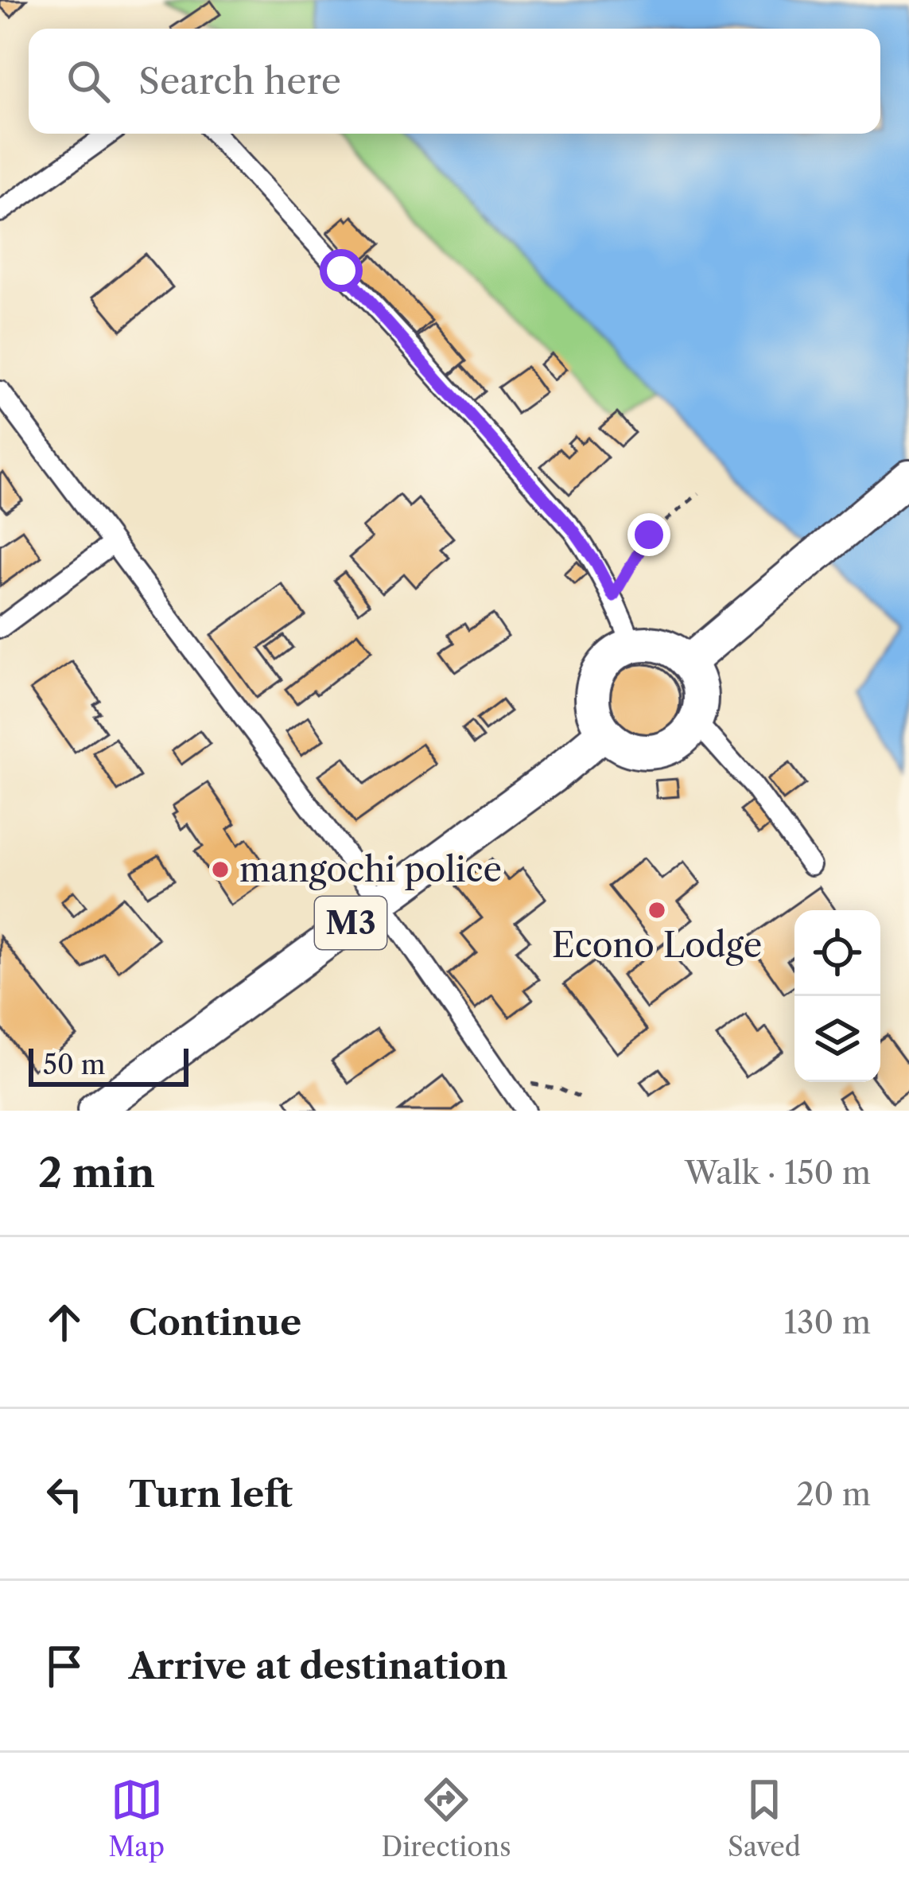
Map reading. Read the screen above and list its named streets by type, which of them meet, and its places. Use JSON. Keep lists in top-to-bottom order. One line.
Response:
{"streets":{"highway":["M3"]},"places":["mangochi police","Econo Lodge"],"scale_bar":"50 m","page":{"search":"Search here","scale":"50 m","heading":["2 min","Walk · 150 m"],"list":[["Continue","130 m"],["Turn left","20 m"],"Arrive at destination"],"nav":["Map","Directions","Saved"]}}
